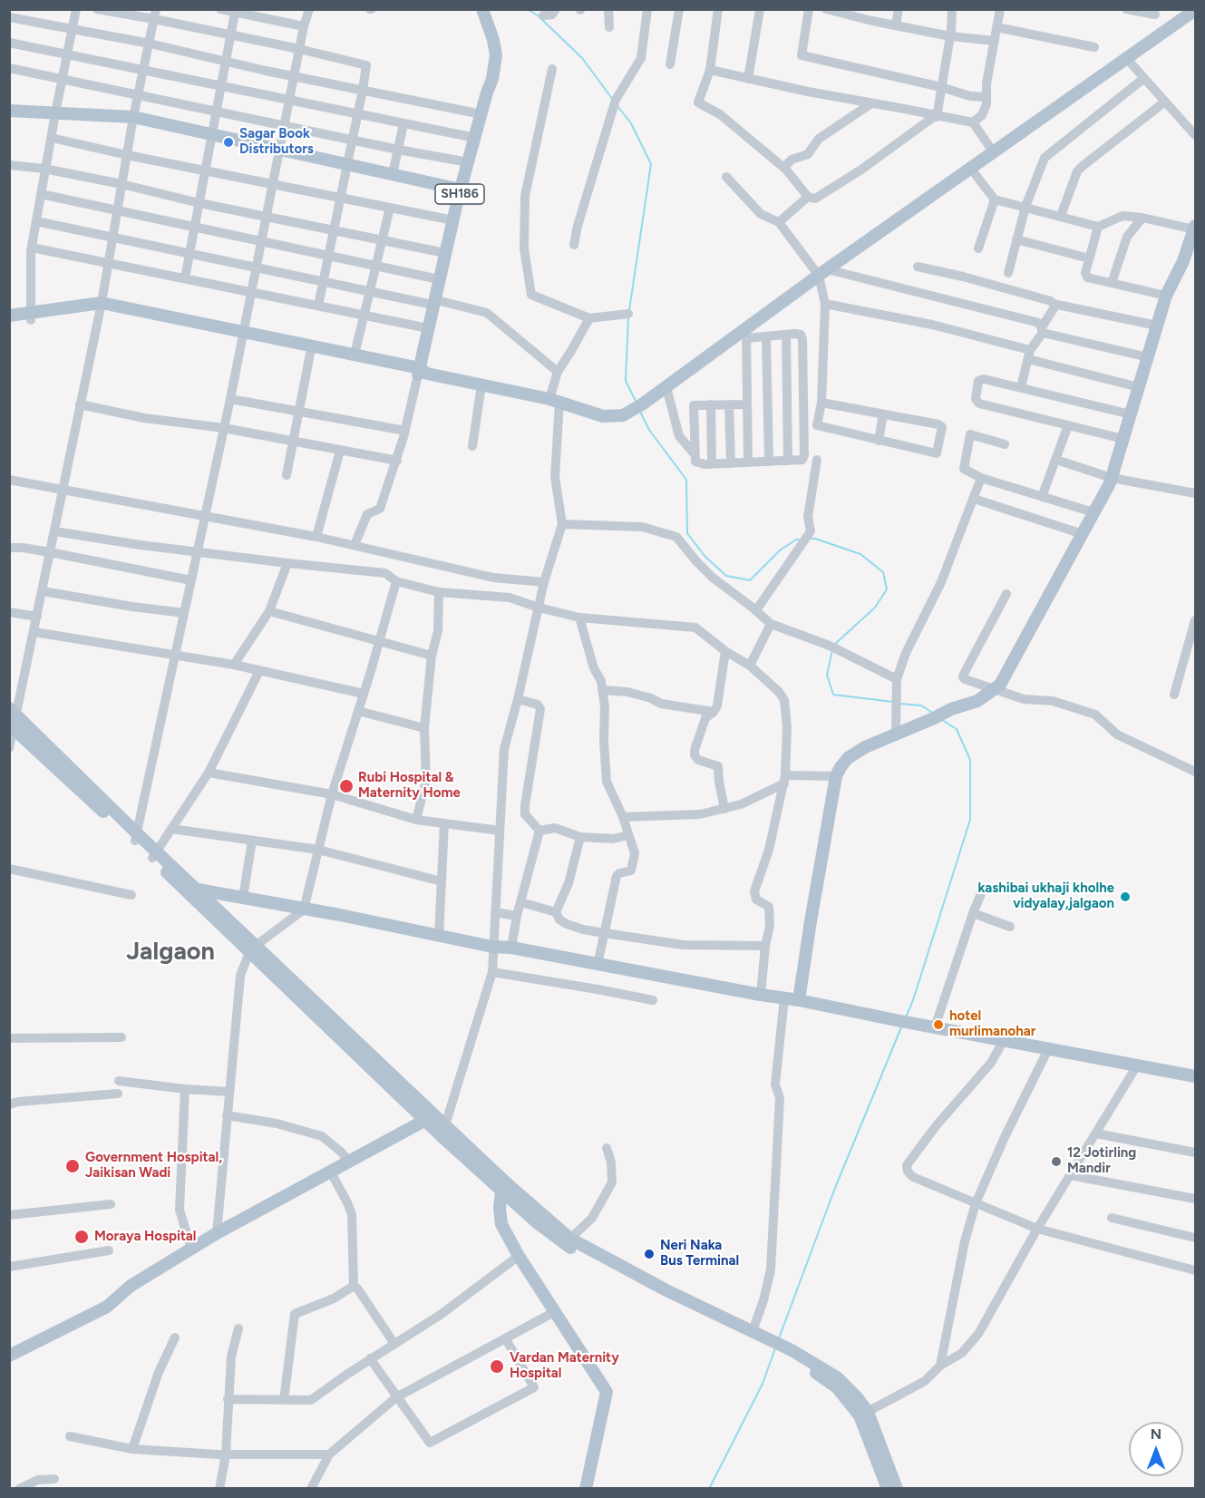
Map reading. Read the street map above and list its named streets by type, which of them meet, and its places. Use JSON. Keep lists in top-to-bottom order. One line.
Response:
{"streets":{"main road":["SH186"]},"districts":["Jalgaon"],"places":["Sagar Book Distributors","Rubi Hospital & Maternity Home","kashibai ukhaji kholhe vidyalay,jalgaon","hotel murlimanohar","12 Jotirling Mandir","Government Hospital, Jaikisan Wadi","Moraya Hospital","Neri Naka Bus Terminal","Vardan Maternity Hospital"],"north":"top"}
